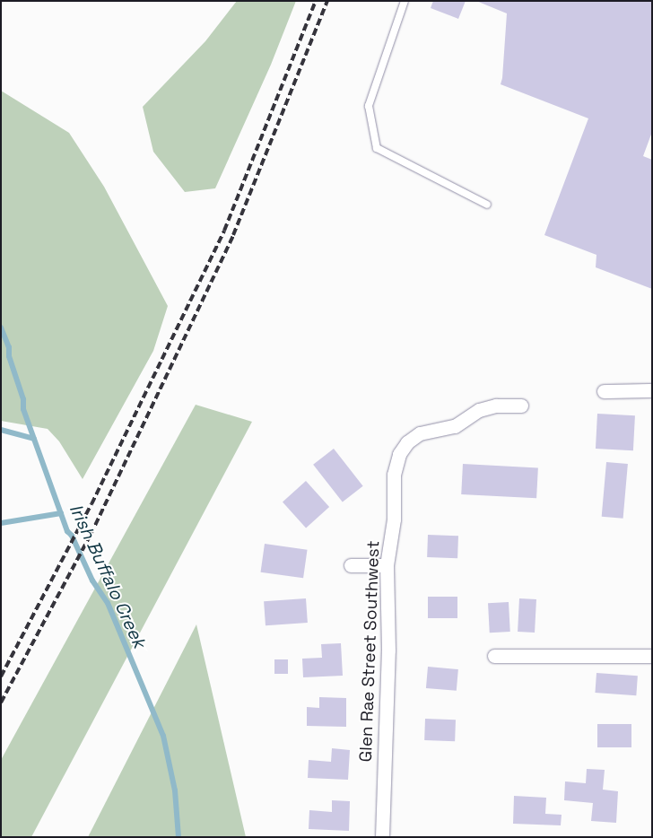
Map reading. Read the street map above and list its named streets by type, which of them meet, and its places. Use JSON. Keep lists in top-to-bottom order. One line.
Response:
{"streets":{"street":["Glen Rae Street Southwest"]},"water":["Irish Buffalo Creek"]}
